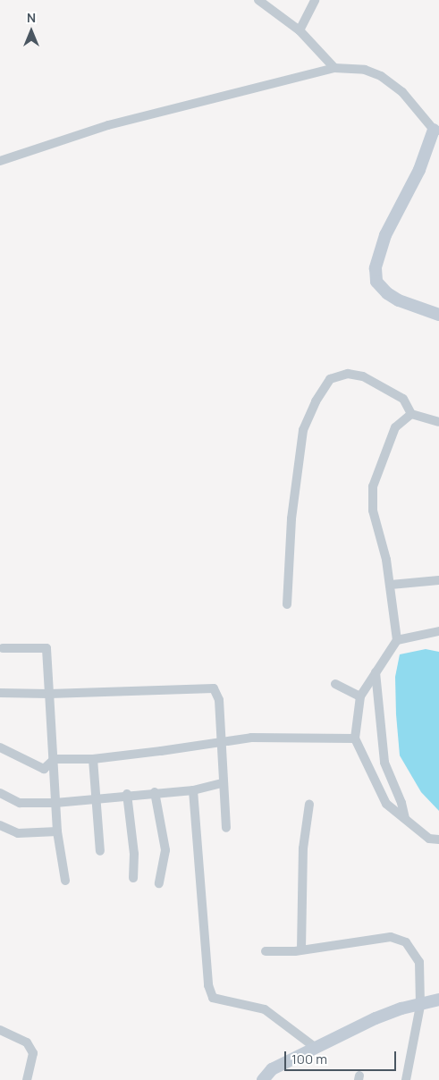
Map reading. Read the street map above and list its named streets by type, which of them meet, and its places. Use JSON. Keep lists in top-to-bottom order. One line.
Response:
{"scale_bar":"100 m","north":"top"}
